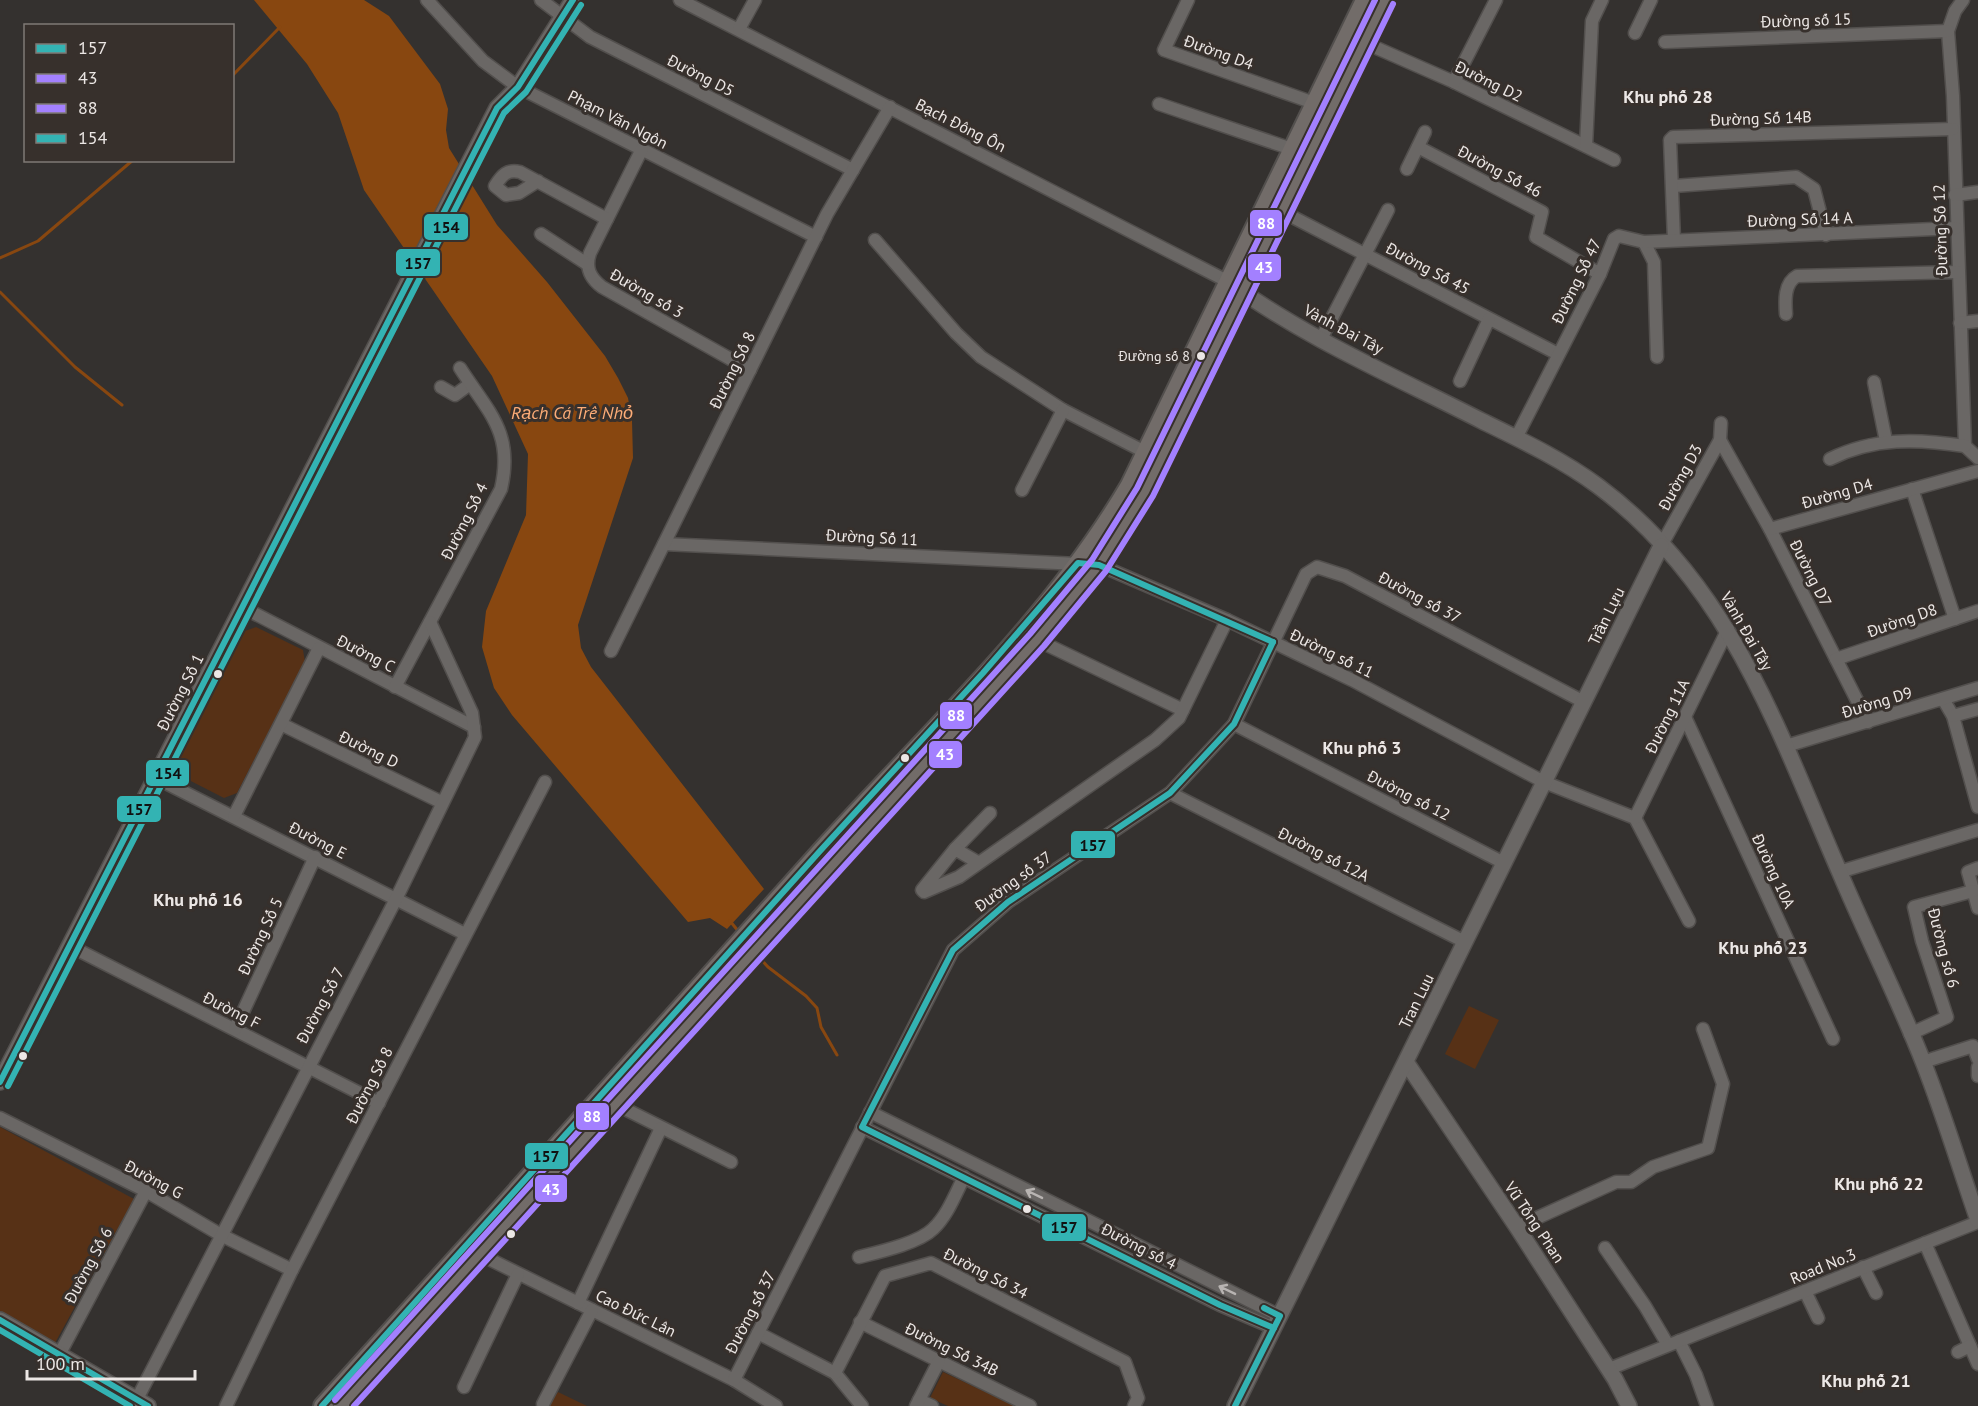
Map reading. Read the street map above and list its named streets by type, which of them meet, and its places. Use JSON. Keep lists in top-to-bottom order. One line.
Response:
{"streets":{"street":["Đường số 15","Đường D4","Đường D5","Đường D2","Đường Số 14B","Phạm Văn Ngôn","Bạch Đông Ôn","Đường Số 46","Đường Số 14 A","Đường Số 12","Đường Số 45","Đường Số 47","Đường số 3","Vành Đai Tây","Đường Số 8","Đường D3","Đường Số 4","Đường Số 11","Đường D7","Đường số 37","Trần Lựu","Đường D8","Đường C","Đường số 11","Đường Số 1","Đường D9","Đường 11A","Đường D","Đường số 12","Đường E","Đường số 12A","Đường 10A","Đường Số 5","Đường số 6","Tran Luu","Đường Số 7","Đường F","Đường G","Vũ Tông Phan","Đường số 4","Đường Số 6","Road No.3","Đường Số 34","Cao Đức Lân","Đường Số 34B"]},"crossings":[["Đường số 15","Đường Số 12"],["Đường D4","Đường D7"],["Đường D5","Đường Số 8"],["Đường D5","Đường Số 1"],["Đường Số 14B","Đường Số 14 A"],["Đường Số 14B","Đường Số 12"],["Phạm Văn Ngôn","Đường Số 8"],["Phạm Văn Ngôn","Đường Số 1"],["Bạch Đông Ôn","Vành Đai Tây"],["Bạch Đông Ôn","Đường Số 8"],["Đường Số 46","Đường Số 47"],["Đường Số 14 A","Đường Số 12"],["Đường Số 14 A","Đường Số 47"],["Đường Số 45","Đường Số 47"],["Đường Số 47","Vành Đai Tây"],["Đường số 3","Đường Số 8"],["Vành Đai Tây","Đường D3"],["Vành Đai Tây","Trần Lựu"],["Vành Đai Tây","Đường D9"],["Vành Đai Tây","Đường 11A"],["Vành Đai Tây","Đường số 6"],["Vành Đai Tây","Road No.3"],["Đường Số 8","Đường Số 11"],["Đường Số 8","Đường E"],["Đường Số 8","Đường F"],["Đường Số 8","Đường G"],["Đường D3","Đường D7"],["Đường D3","Trần Lựu"],["Đường Số 4","Đường C"],["Đường Số 11","Đường số 11"],["Đường D7","Đường D8"],["Đường D7","Đường D9"],["Đường số 37","Trần Lựu"],["Đường số 37","Đường số 11"],["Đường số 37","Đường số 12"],["Đường số 37","Đường số 12A"],["Đường số 37","Tran Luu"],["Đường số 37","Đường số 4"],["Đường số 37","Cao Đức Lân"],["Trần Lựu","Tran Luu"],["Đường C","Đường Số 1"],["Đường C","Đường Số 7"],["Đường số 11","Tran Luu"],["Đường Số 1","Đường E"],["Đường Số 1","Đường F"],["Đường 11A","Đường 10A"],["Đường D","Đường Số 7"],["Đường số 12","Tran Luu"],["Đường E","Đường Số 5"],["Đường E","Đường Số 7"],["Đường số 12A","Tran Luu"],["Đường Số 5","Đường F"],["Tran Luu","Vũ Tông Phan"],["Tran Luu","Đường số 4"],["Đường Số 7","Đường F"],["Đường Số 7","Đường G"],["Đường G","Đường Số 6"],["Đường Số 34","Đường Số 34B"]],"districts":["Khu phố 28","Khu phố 3","Khu phố 16","Khu phố 23","Khu phố 22","Khu phố 21"],"water":["Rạch Cá Trê Nhỏ"],"places":["Đường số 8"],"lines":["transit line 157","transit line 88","transit line 43","transit line 154"],"legend":["157","43","88","154"],"scale_bar":"100 m"}
